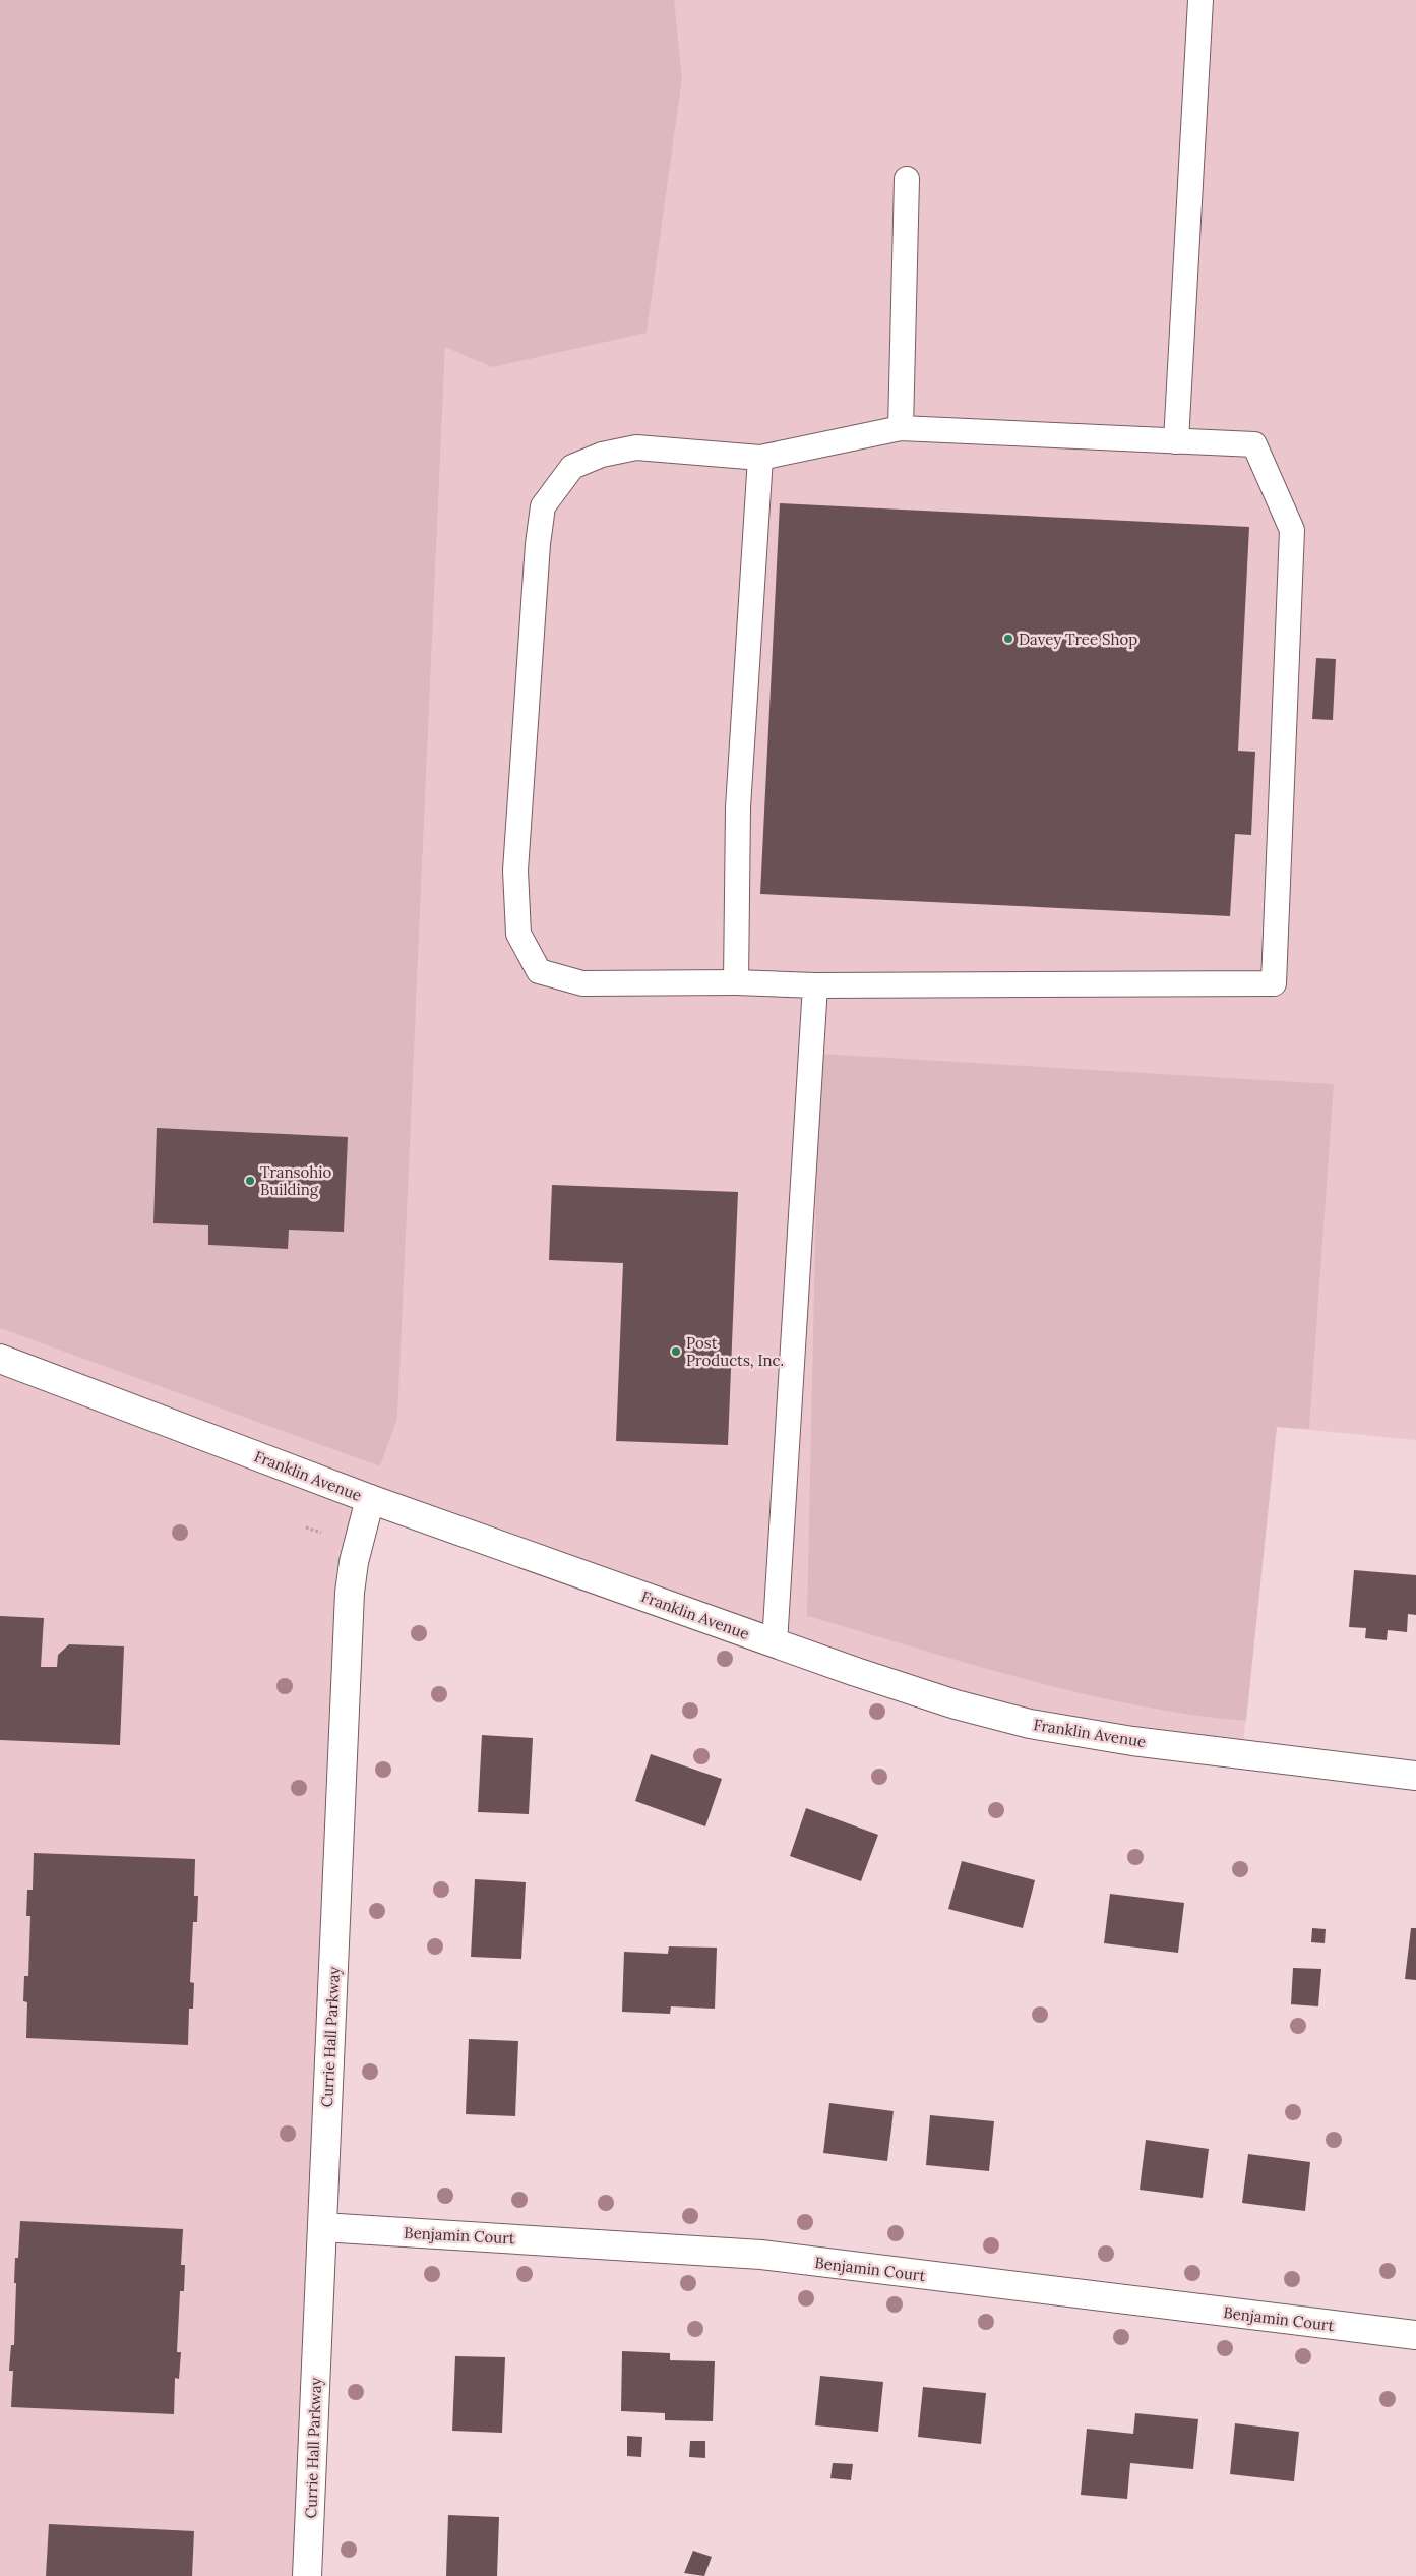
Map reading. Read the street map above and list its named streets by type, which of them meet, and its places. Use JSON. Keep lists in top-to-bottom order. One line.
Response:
{"streets":{"street":["Franklin Avenue","Currie Hall Parkway","Benjamin Court"]},"crossings":[["Franklin Avenue","Currie Hall Parkway"],["Currie Hall Parkway","Benjamin Court"]],"places":["Davey Tree Shop","Transohio Building","Post Products, Inc."]}
